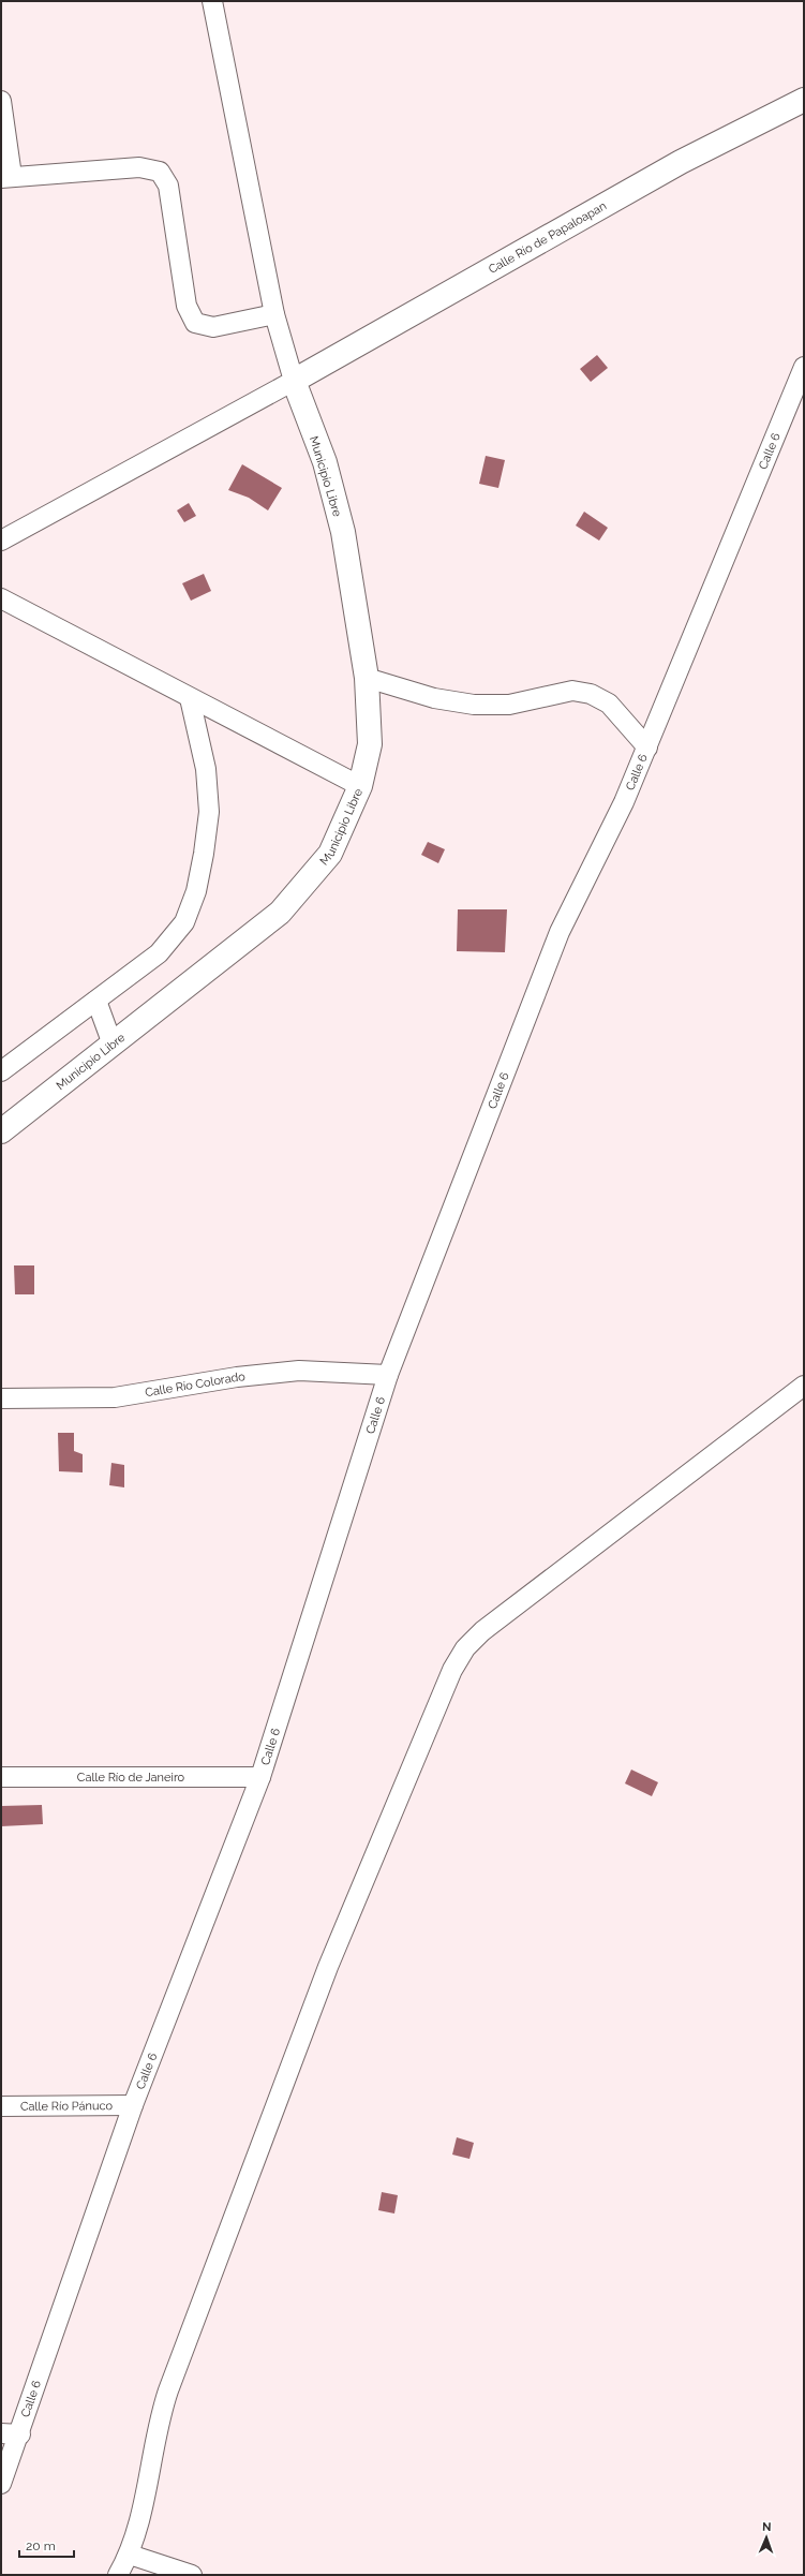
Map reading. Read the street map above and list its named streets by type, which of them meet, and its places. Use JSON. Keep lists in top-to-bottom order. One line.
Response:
{"streets":{"street":["Calle Río de Papaloapan","Calle 6","Municipio Libre","Calle Río Colorado","Calle Río de Janeiro","Calle Río Pánuco"]},"crossings":[["Calle Río de Papaloapan","Municipio Libre"],["Calle 6","Calle Río Colorado"],["Calle 6","Calle Río de Janeiro"],["Calle 6","Calle Río Pánuco"]],"scale_bar":"20 m","north":"top"}
